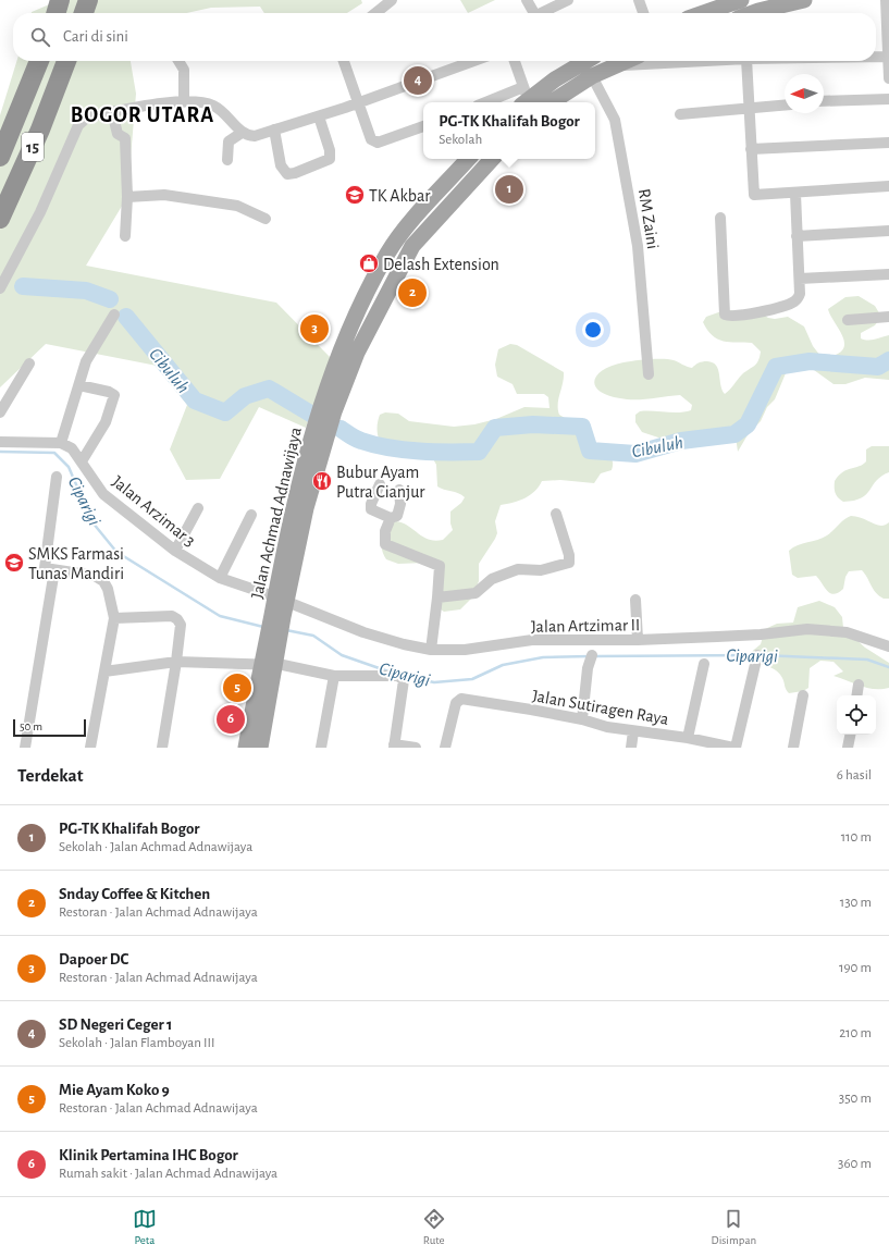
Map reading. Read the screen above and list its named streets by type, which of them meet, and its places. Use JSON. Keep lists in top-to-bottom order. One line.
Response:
{"streets":{"highway":["15"],"main road":["Jalan Achmad Adnawijaya"],"street":["RM Zaini","Jalan Arzimar 3","Jalan Artzimar II","Jalan Sutiragen Raya"]},"crossings":[["Jalan Arzimar 3","Jalan Achmad Adnawijaya"],["Jalan Arzimar 3","Jalan Artzimar II"],["Jalan Achmad Adnawijaya","Jalan Artzimar II"]],"districts":["BOGOR UTARA"],"water":["Cibuluh","Ciparigi"],"places":{"school or university":["TK Akbar","SMKS Farmasi Tunas Mandiri"],"shop":["Delash Extension"],"restaurant":["Bubur Ayam Putra Cianjur"]},"scale_bar":"50 m","north":"left","page":{"search":"Cari di sini","pins":["4","1","2","3","5","6"],"popup":["PG-TK Khalifah Bogor","Sekolah"],"scale":"50 m","heading":["Terdekat","6 hasil"],"list":[{"mark":"1","name":"PG-TK Khalifah Bogor","note":"Sekolah · Jalan Achmad Adnawijaya","value":"110 m"},{"mark":"2","name":"Snday Coffee & Kitchen","note":"Restoran · Jalan Achmad Adnawijaya","value":"130 m"},{"mark":"3","name":"Dapoer DC","note":"Restoran · Jalan Achmad Adnawijaya","value":"190 m"},{"mark":"4","name":"SD Negeri Ceger 1","note":"Sekolah · Jalan Flamboyan III","value":"210 m"},{"mark":"5","name":"Mie Ayam Koko 9","note":"Restoran · Jalan Achmad Adnawijaya","value":"350 m"},{"mark":"6","name":"Klinik Pertamina IHC Bogor","note":"Rumah sakit · Jalan Achmad Adnawijaya","value":"360 m"}],"nav":["Peta","Rute","Disimpan"]}}
